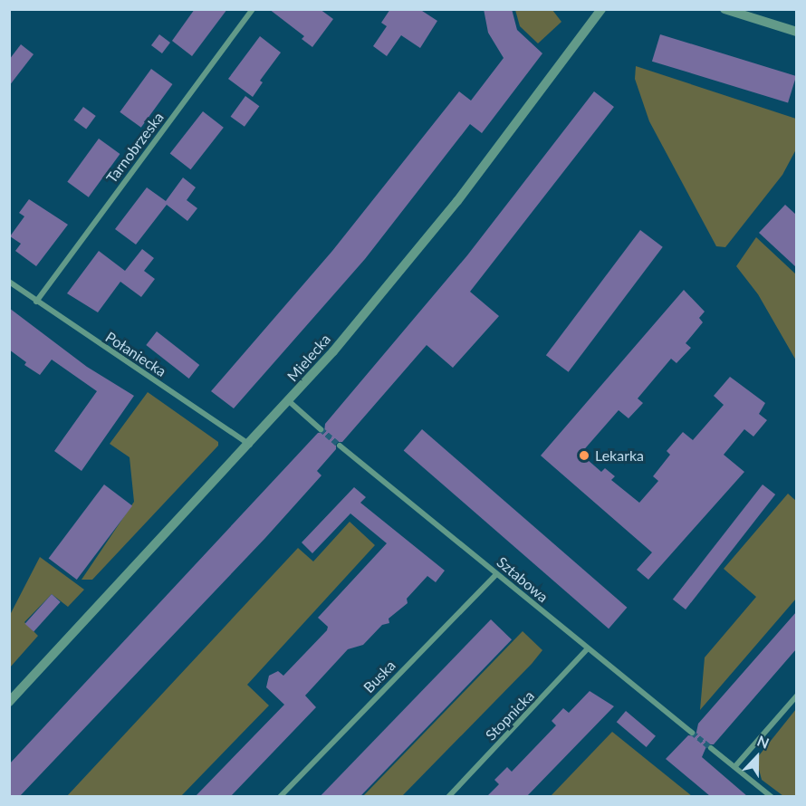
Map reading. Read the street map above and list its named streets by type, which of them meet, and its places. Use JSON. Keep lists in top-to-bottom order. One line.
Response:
{"streets":{"street":["Tarnobrzeska","Połaniecka","Mielecka","Sztabowa","Buska","Stopnicka"]},"crossings":[["Tarnobrzeska","Połaniecka"],["Połaniecka","Mielecka"],["Sztabowa","Buska"],["Sztabowa","Stopnicka"]],"places":["Lekarka"],"north":"top"}
